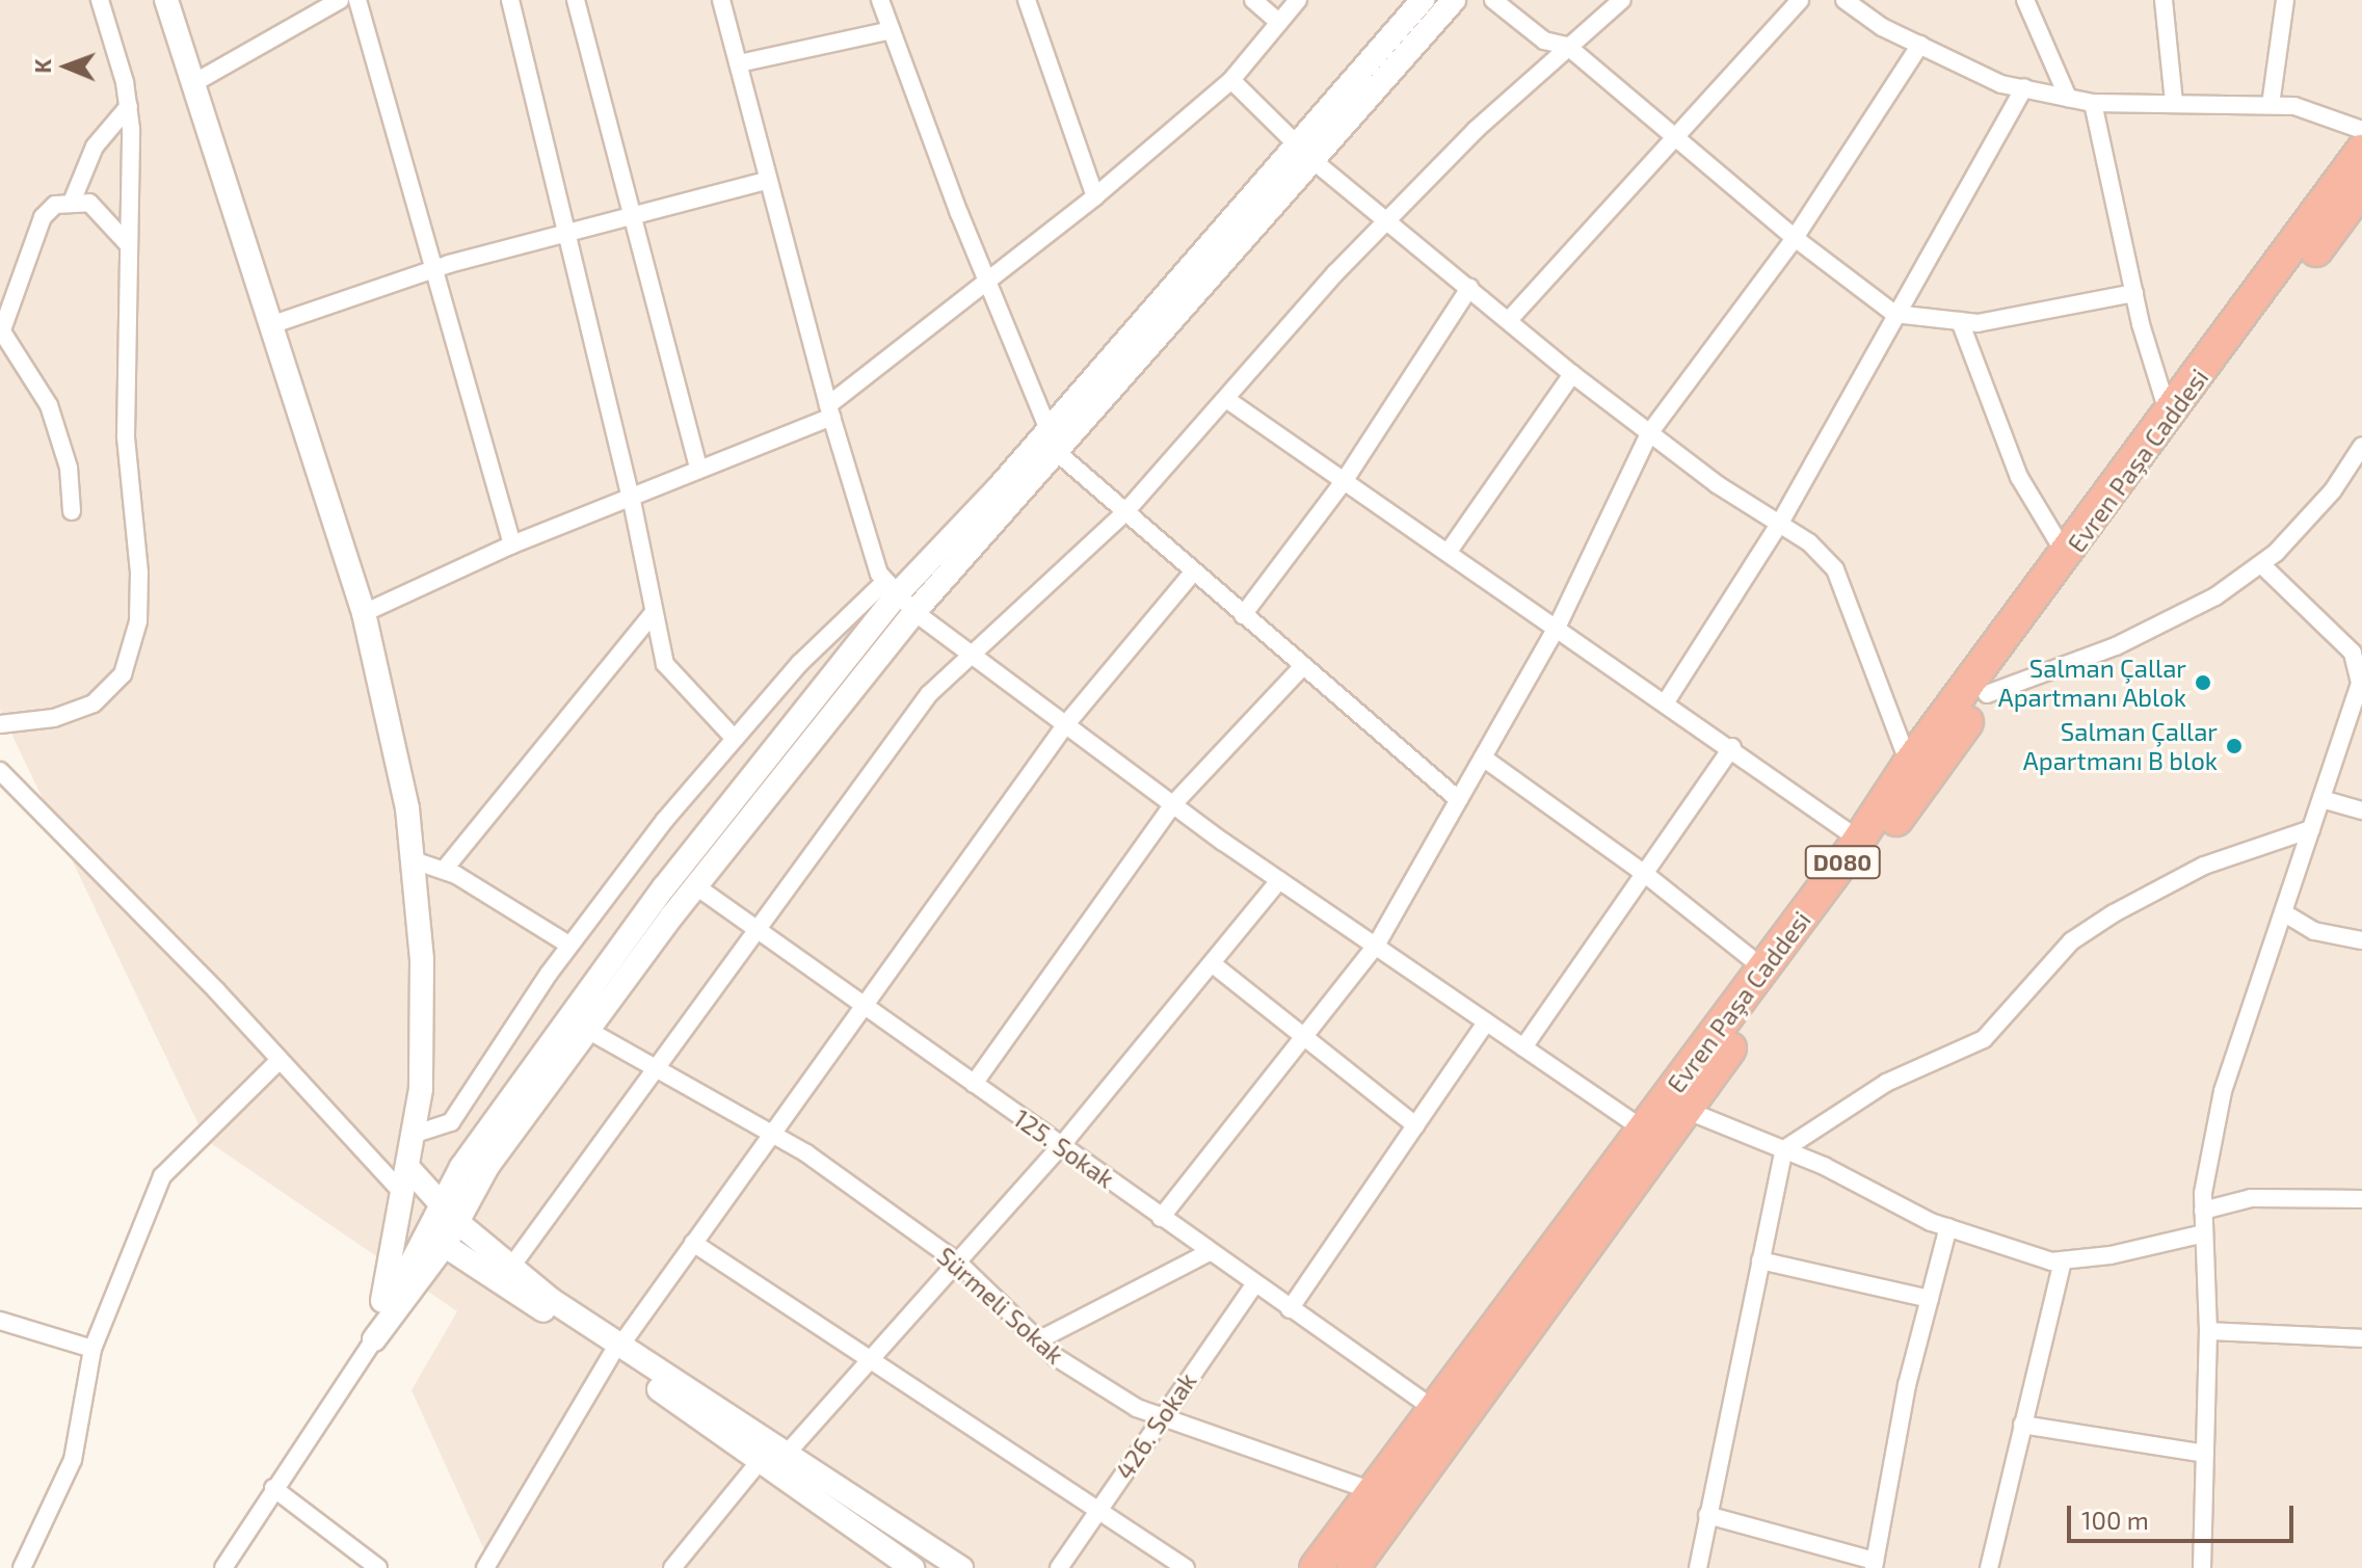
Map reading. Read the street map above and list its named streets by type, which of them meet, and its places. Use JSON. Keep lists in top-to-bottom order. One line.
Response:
{"streets":{"highway":["Evren Paşa Caddesi","D080"],"street":["125. Sokak","Sürmeli Sokak","426. Sokak"]},"crossings":[["Evren Paşa Caddesi","125. Sokak"],["Evren Paşa Caddesi","Sürmeli Sokak"],["125. Sokak","426. Sokak"],["Sürmeli Sokak","426. Sokak"]],"places":["Salman Çallar Apartmanı Ablok","Salman Çallar Apartmanı B blok"],"scale_bar":"100 m","north":"left"}
